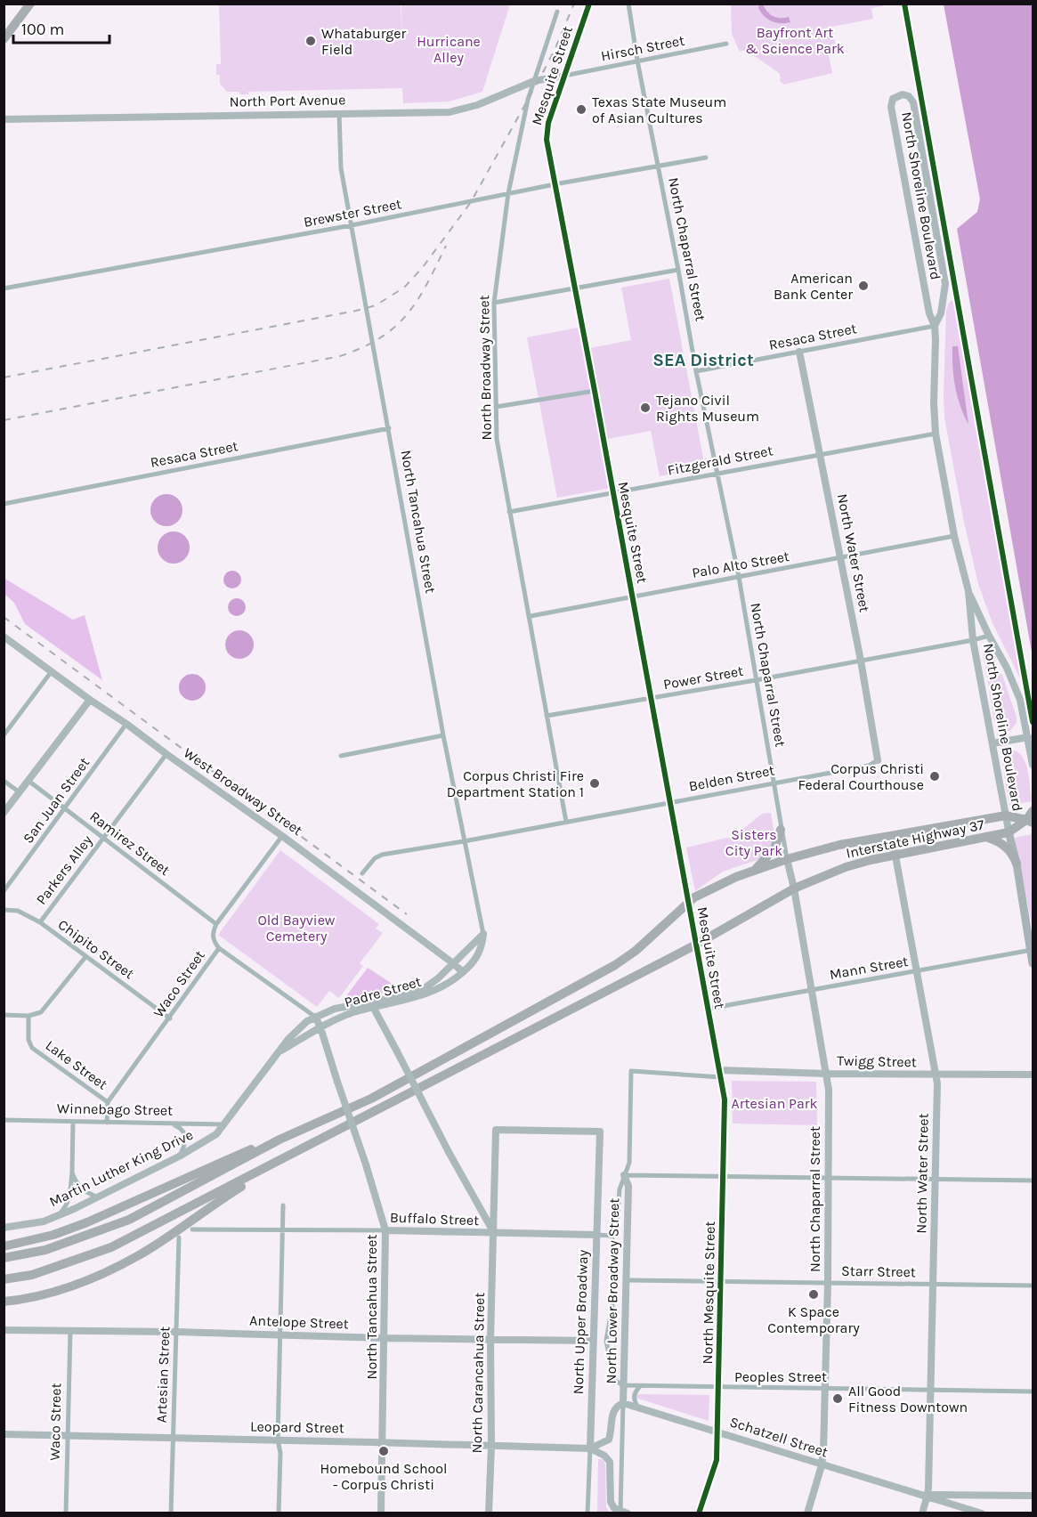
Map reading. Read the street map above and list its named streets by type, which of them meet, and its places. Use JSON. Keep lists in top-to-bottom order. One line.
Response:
{"streets":{"highway":["Interstate Highway 37"],"main road":["Mesquite Street","North Port Avenue","North Shoreline Boulevard","North Chaparral Street","North Tancahua Street","North Water Street","West Broadway Street","Padre Street","Twigg Street","Martin Luther King Drive","Buffalo Street","North Lower Broadway Street","North Mesquite Street","Antelope Street","North Upper Broadway","North Carancahua Street","Leopard Street","Schatzell Street"],"street":["Hirsch Street","Brewster Street","Resaca Street","North Broadway Street","Fitzgerald Street","Palo Alto Street","Power Street","Belden Street","San Juan Street","Ramirez Street","Parkers Alley","Chipito Street","Mann Street","Waco Street","Lake Street","Winnebago Street","Starr Street","Artesian Street","Peoples Street"]},"crossings":[["Hirsch Street","Mesquite Street"],["Hirsch Street","North Port Avenue"],["Hirsch Street","North Chaparral Street"],["Mesquite Street","North Port Avenue"],["Mesquite Street","Brewster Street"],["Mesquite Street","Fitzgerald Street"],["Mesquite Street","Palo Alto Street"],["Mesquite Street","Power Street"],["Mesquite Street","Belden Street"],["Mesquite Street","Interstate Highway 37"],["Mesquite Street","Mann Street"],["Mesquite Street","Twigg Street"],["Mesquite Street","North Mesquite Street"],["North Port Avenue","North Broadway Street"],["North Port Avenue","North Tancahua Street"],["North Shoreline Boulevard","Resaca Street"],["North Shoreline Boulevard","Fitzgerald Street"],["North Shoreline Boulevard","Palo Alto Street"],["North Shoreline Boulevard","Power Street"],["North Shoreline Boulevard","Interstate Highway 37"],["North Shoreline Boulevard","Mann Street"],["Brewster Street","North Chaparral Street"],["Brewster Street","North Broadway Street"],["Brewster Street","North Tancahua Street"],["North Chaparral Street","Resaca Street"],["North Chaparral Street","Fitzgerald Street"],["North Chaparral Street","Palo Alto Street"],["North Chaparral Street","Power Street"],["North Chaparral Street","Belden Street"],["North Chaparral Street","Interstate Highway 37"],["North Chaparral Street","Mann Street"],["North Chaparral Street","Twigg Street"],["North Chaparral Street","Starr Street"],["North Chaparral Street","Peoples Street"],["North Chaparral Street","Schatzell Street"],["Resaca Street","North Tancahua Street"],["Resaca Street","North Water Street"],["North Broadway Street","Fitzgerald Street"],["North Broadway Street","Palo Alto Street"],["North Broadway Street","Power Street"],["North Broadway Street","Belden Street"],["Fitzgerald Street","North Water Street"],["North Tancahua Street","Belden Street"],["North Tancahua Street","Padre Street"],["North Tancahua Street","Buffalo Street"],["North Tancahua Street","Antelope Street"],["North Tancahua Street","Leopard Street"],["North Water Street","Palo Alto Street"],["North Water Street","Power Street"],["North Water Street","Belden Street"],["North Water Street","Interstate Highway 37"],["North Water Street","Mann Street"],["North Water Street","Twigg Street"],["North Water Street","Starr Street"],["North Water Street","Peoples Street"],["North Water Street","Schatzell Street"],["West Broadway Street","San Juan Street"],["West Broadway Street","Parkers Alley"],["West Broadway Street","Padre Street"],["San Juan Street","Ramirez Street"],["Ramirez Street","Parkers Alley"],["Ramirez Street","Waco Street"],["Parkers Alley","Chipito Street"],["Chipito Street","Waco Street"],["Waco Street","Lake Street"],["Waco Street","Antelope Street"],["Waco Street","Leopard Street"],["Padre Street","Winnebago Street"],["Padre Street","Martin Luther King Drive"],["Twigg Street","North Lower Broadway Street"],["Twigg Street","North Mesquite Street"],["Buffalo Street","North Upper Broadway"],["Buffalo Street","North Carancahua Street"],["Starr Street","North Lower Broadway Street"],["Starr Street","North Mesquite Street"],["North Lower Broadway Street","Peoples Street"],["North Lower Broadway Street","Schatzell Street"],["North Mesquite Street","Peoples Street"],["North Mesquite Street","Schatzell Street"],["Antelope Street","North Upper Broadway"],["Antelope Street","North Carancahua Street"],["Antelope Street","Artesian Street"],["North Upper Broadway","North Carancahua Street"],["North Upper Broadway","Leopard Street"],["North Carancahua Street","Leopard Street"],["Artesian Street","Leopard Street"]],"districts":["SEA District"],"parks":["Bayfront Art & Science Park","Hurricane Alley","Sisters City Park","Old Bayview Cemetery","Artesian Park"],"places":["Whataburger Field","Texas State Museum of Asian Cultures","American Bank Center","Tejano Civil Rights Museum","Corpus Christi Federal Courthouse","Corpus Christi Fire Department Station 1","K Space Contemporary","All Good Fitness Downtown","Homebound School - Corpus Christi"],"scale_bar":"100 m"}
